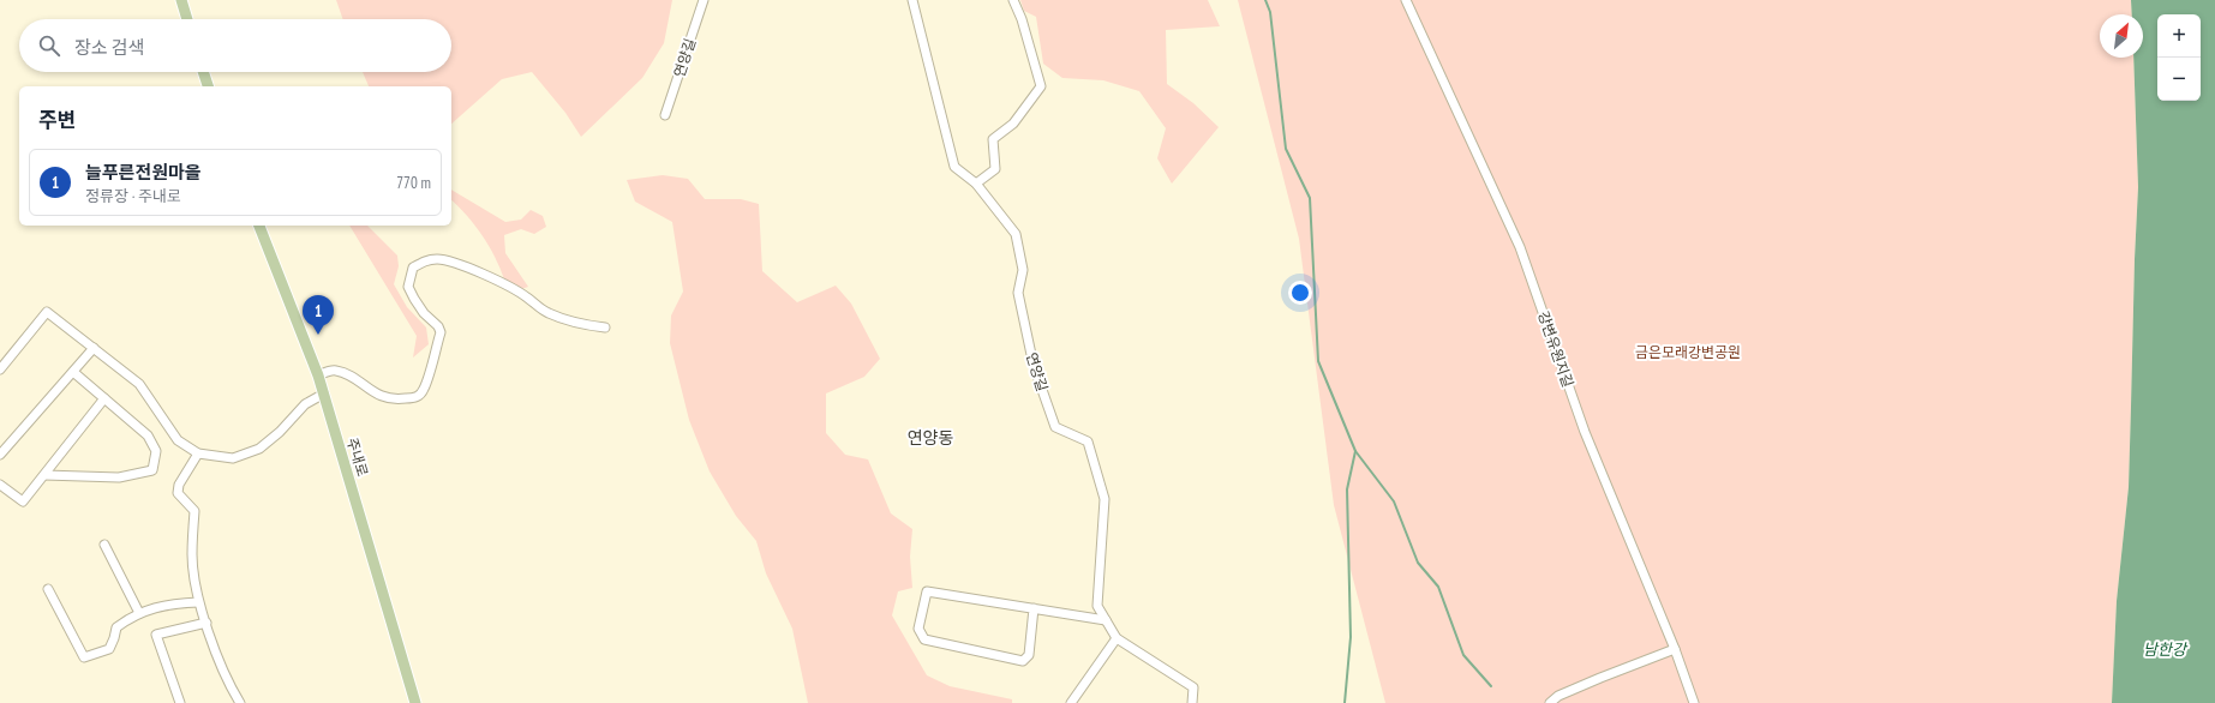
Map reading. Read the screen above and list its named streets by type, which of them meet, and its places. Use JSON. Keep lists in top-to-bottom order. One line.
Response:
{"streets":{"main road":["주내로"],"street":["연양길","강변유원지길"]},"districts":["연양동"],"water":["남한강"],"parks":["금은모래강변공원"],"north":"top right","page":{"map_buttons":["+","−"],"search":"장소 검색","heading":"주변","list":[{"mark":"1","name":"늘푸른전원마을","note":"정류장 · 주내로","value":"770 m"}],"pins":"1"}}
